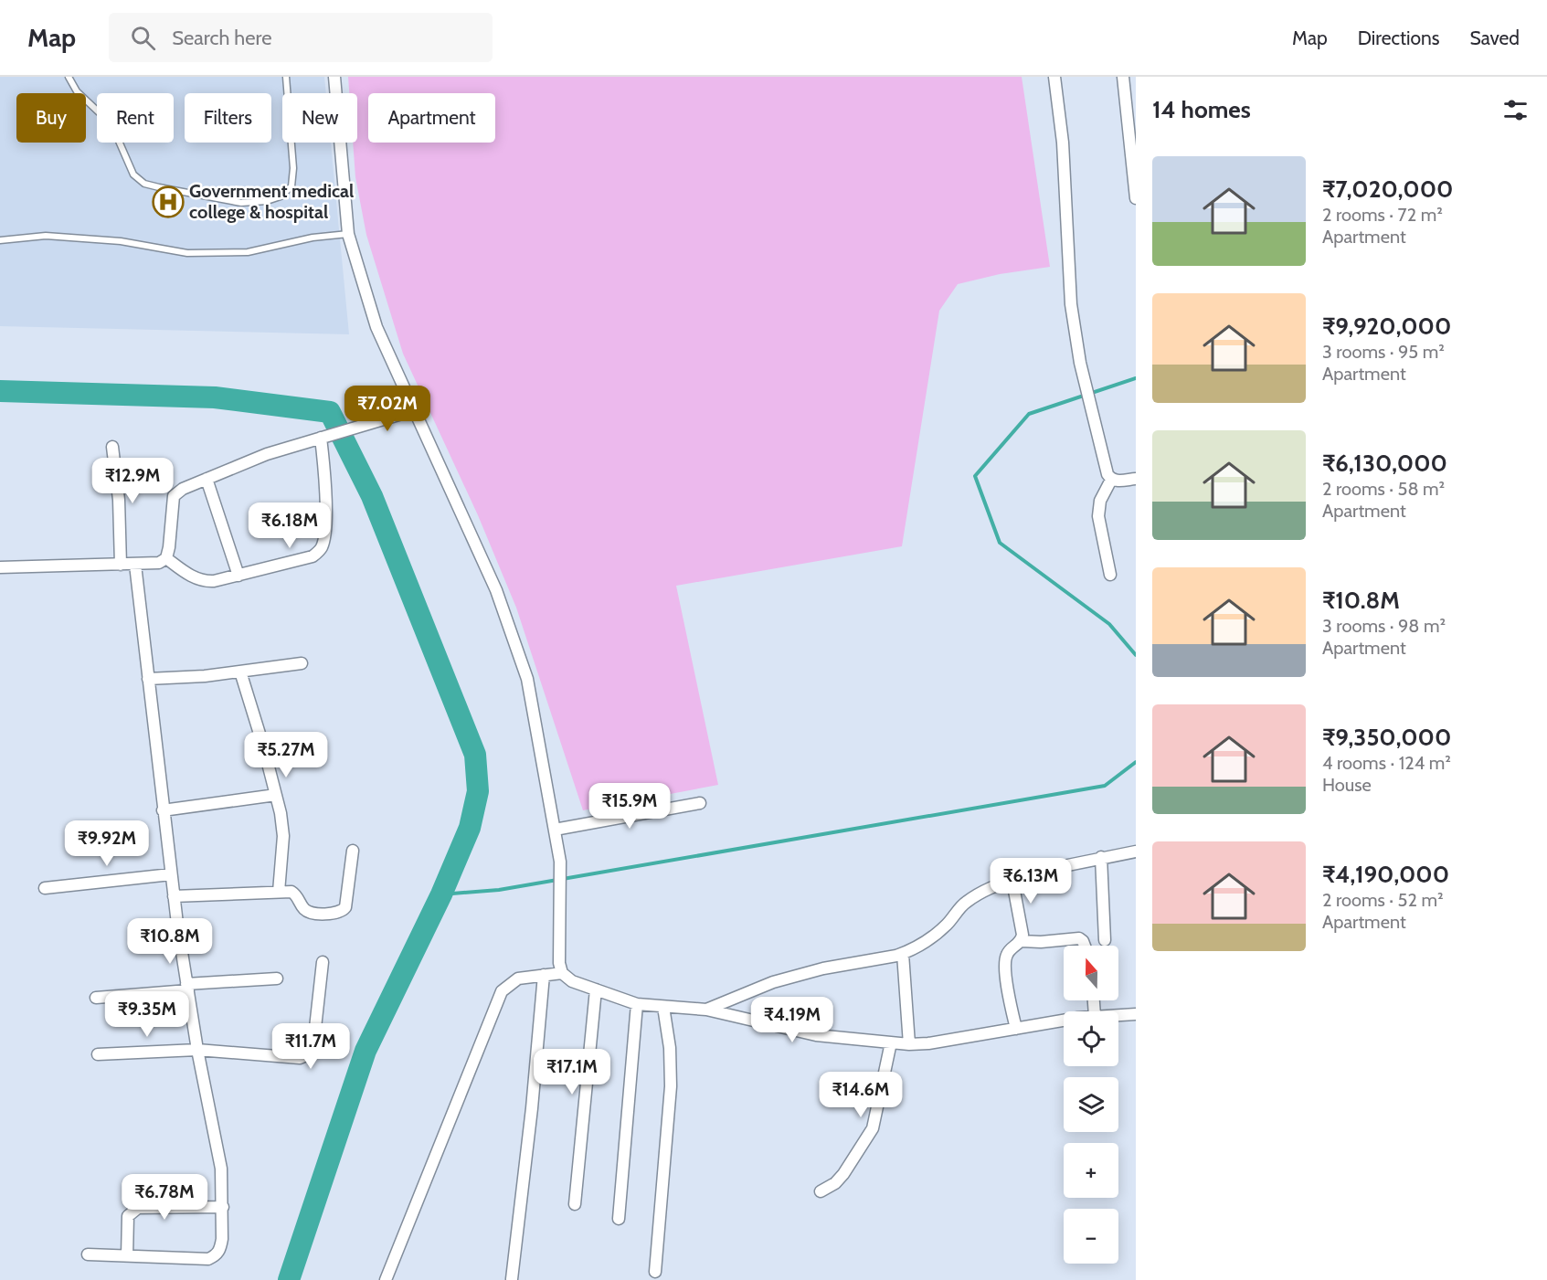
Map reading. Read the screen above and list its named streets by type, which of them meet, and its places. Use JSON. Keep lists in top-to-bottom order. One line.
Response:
{"places":{"hospital":["Government medical college & hospital"]},"north":"top","page":{"header":"Map","search":"Search here","nav":["Map","Directions","Saved"],"heading":"14 homes","chip":["Buy","Rent","Filters","New","Apartment"],"list":[{"name":"₹7,020,000","note":"2 rooms · 72 m² · Apartment"},{"name":"₹9,920,000","note":"3 rooms · 95 m² · Apartment"},{"name":"₹6,130,000","note":"2 rooms · 58 m² · Apartment"},{"name":"₹10.8M","note":"3 rooms · 98 m² · Apartment"},{"name":"₹9,350,000","note":"4 rooms · 124 m² · House"},{"name":"₹4,190,000","note":"2 rooms · 52 m² · Apartment"}],"price":["₹7.02M","₹12.9M","₹6.18M","₹5.27M","₹15.9M","₹9.92M","₹6.13M","₹10.8M","₹9.35M","₹4.19M","₹11.7M","₹17.1M","₹14.6M","₹6.78M"],"map_buttons":["+","−"]}}
